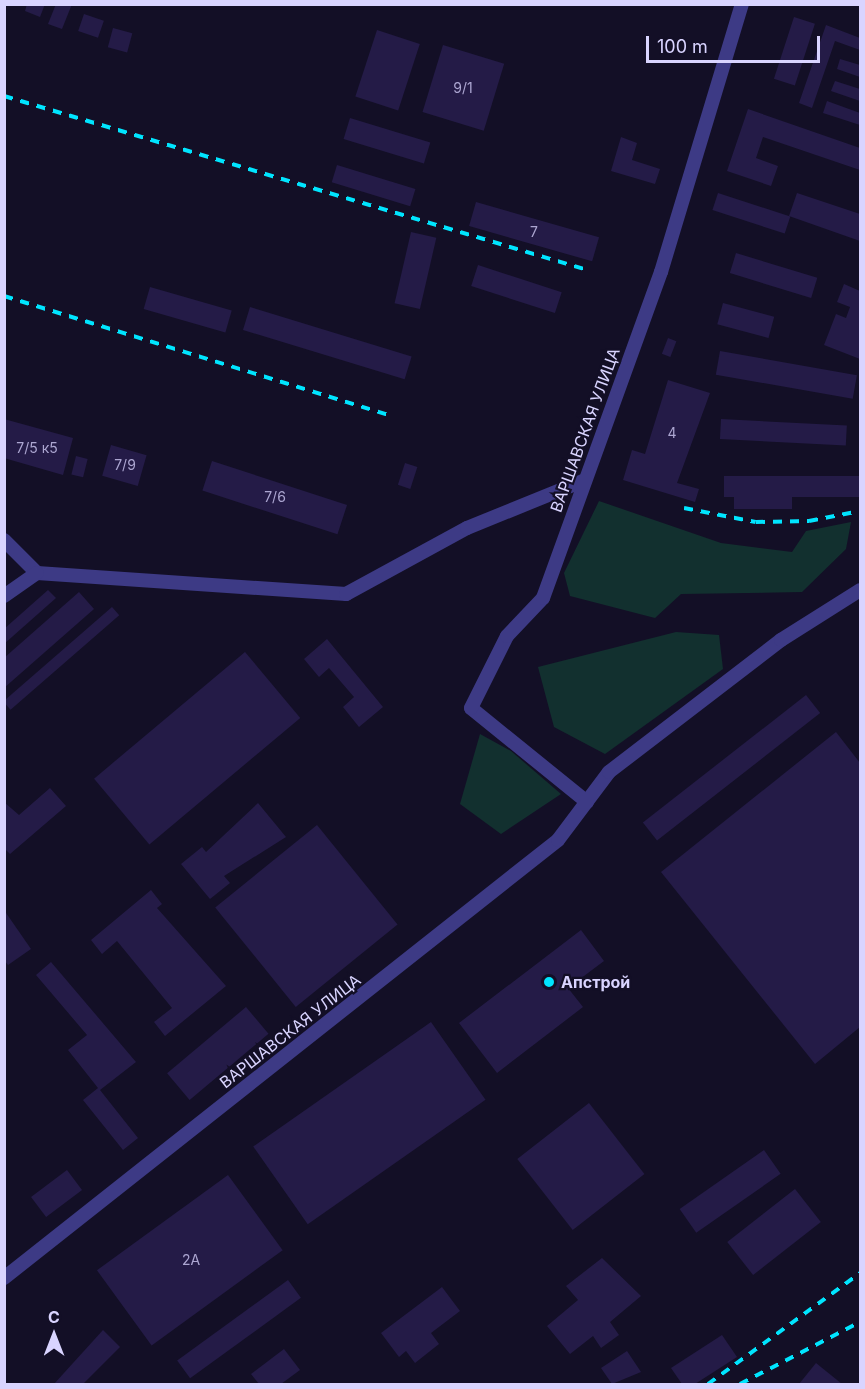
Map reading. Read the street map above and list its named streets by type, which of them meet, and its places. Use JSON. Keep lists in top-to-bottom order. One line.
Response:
{"streets":{"street":["ВАРШАВСКАЯ УЛИЦА"]},"places":["Апстрой"],"house_numbers":["9/1","7","4","7/5 к5","7/9","7/6","2А"],"scale_bar":"100 m","north":"top"}
